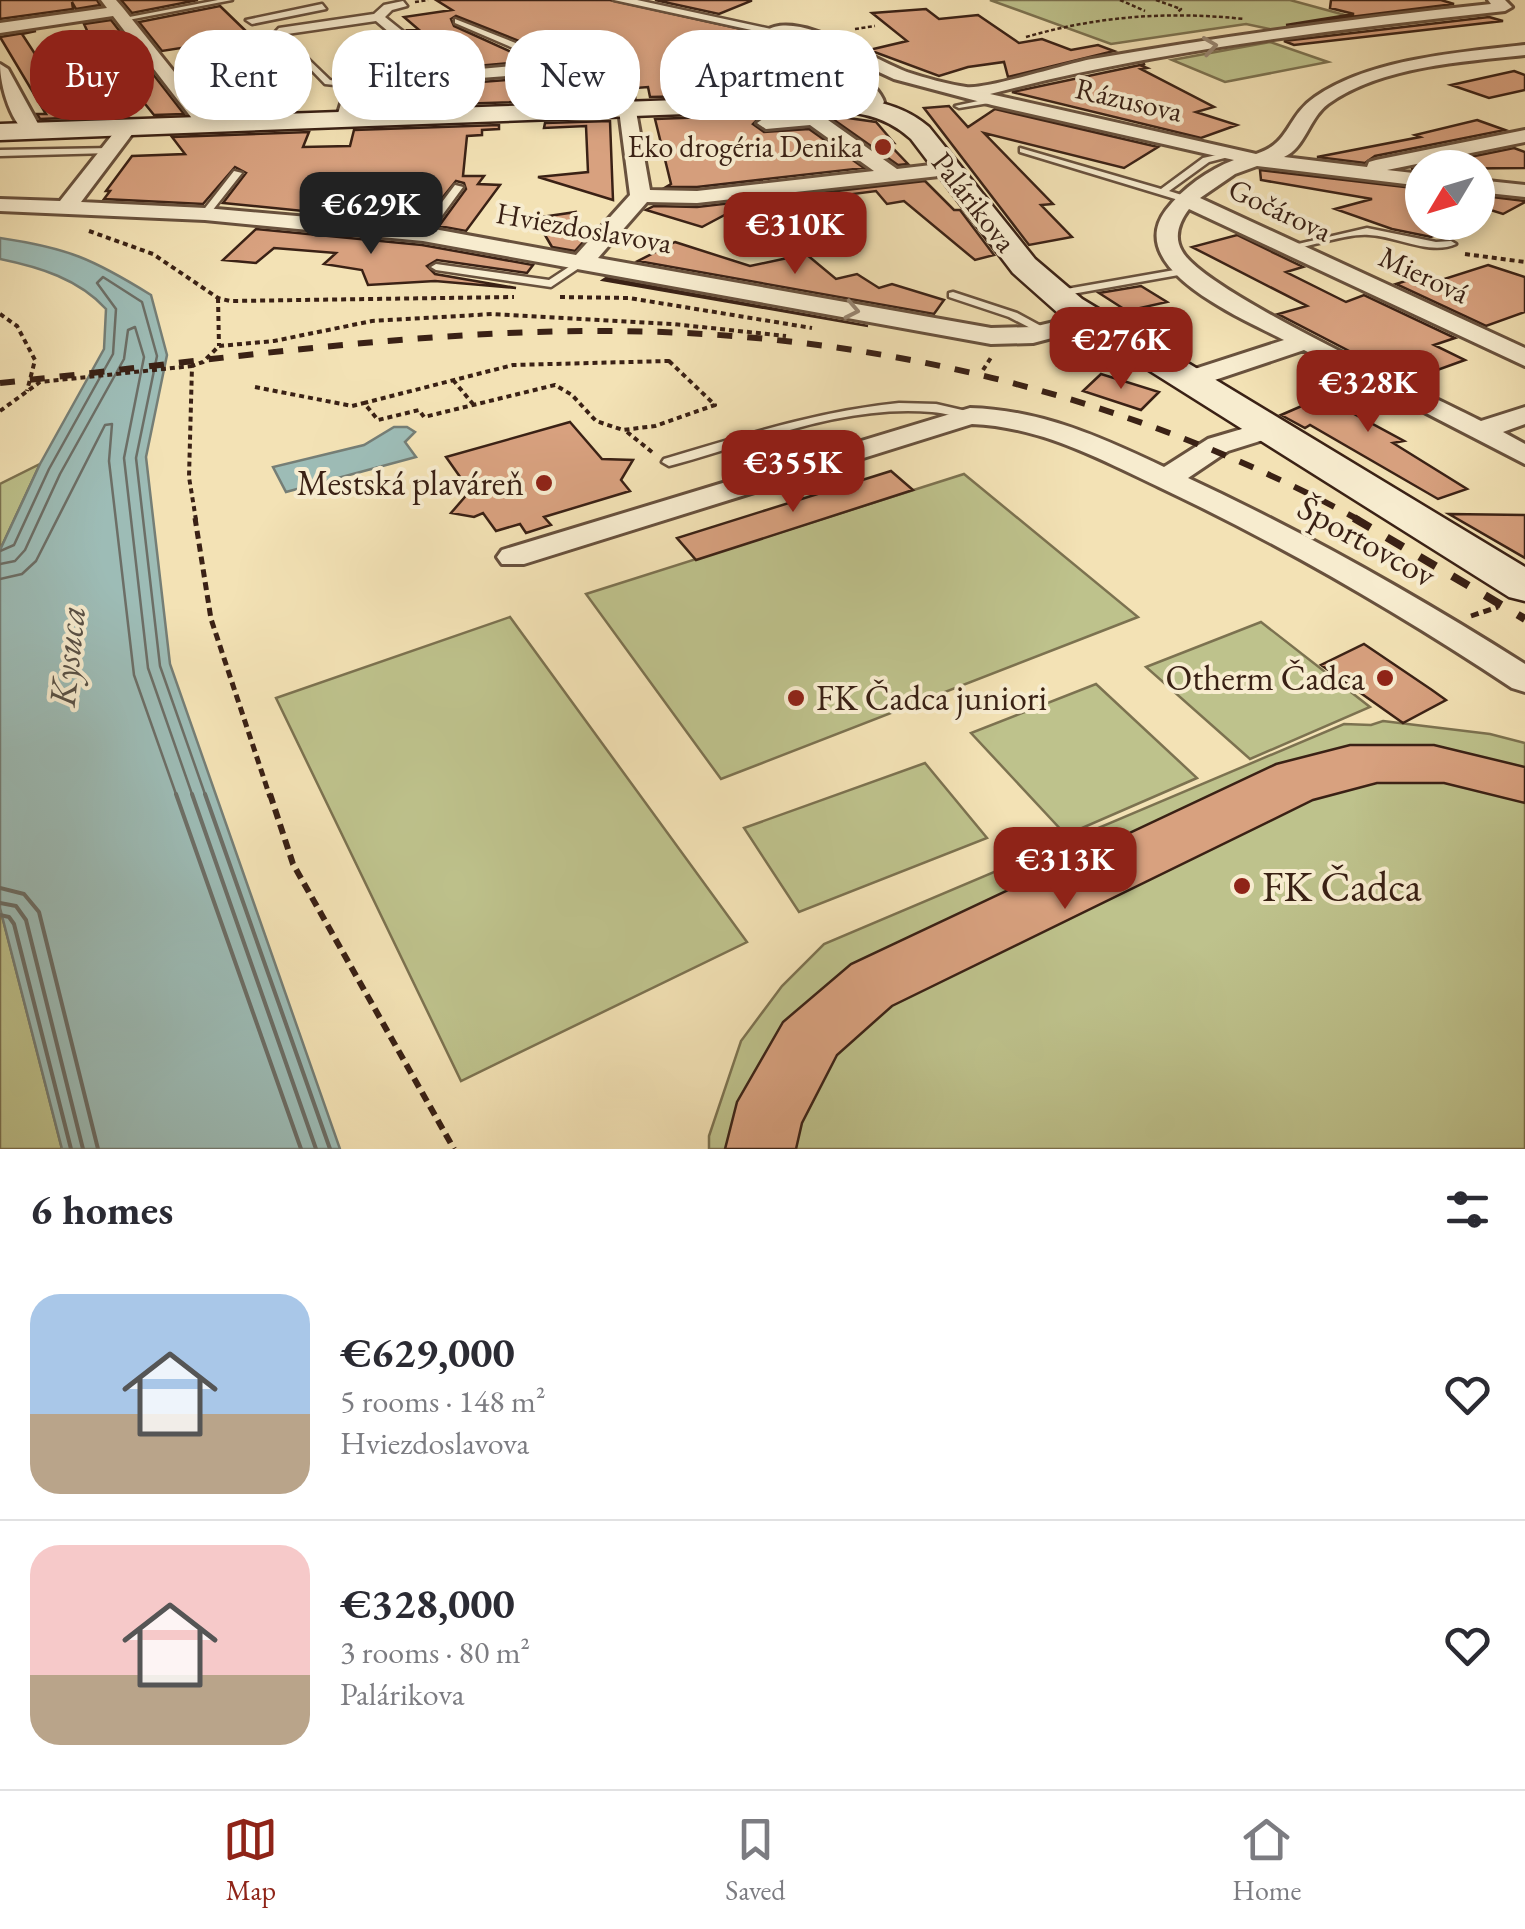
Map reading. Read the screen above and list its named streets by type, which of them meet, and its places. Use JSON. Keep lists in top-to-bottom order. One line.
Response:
{"streets":{"main road":["Palárikova"],"street":["Rázusova","Gočárova","Hviezdoslavova","Mierová","Športovcov"]},"crossings":[["Palárikova","Hviezdoslavova"],["Gočárova","Mierová"]],"water":["Kysuca"],"places":["Eko drogéria Denika","Mestská plaváreň","Otherm Čadca","FK Čadca juniori","FK Čadca"],"north":"bottom left","page":{"chip":["Buy","Rent","Filters","New","Apartment"],"price":["€629K","€310K","€276K","€328K","€355K","€313K"],"heading":"6 homes","list":[{"name":"€629,000","note":"5 rooms · 148 m² · Hviezdoslavova"},{"name":"€328,000","note":"3 rooms · 80 m² · Palárikova"}],"tabs":["Map","Saved","Home"]}}
